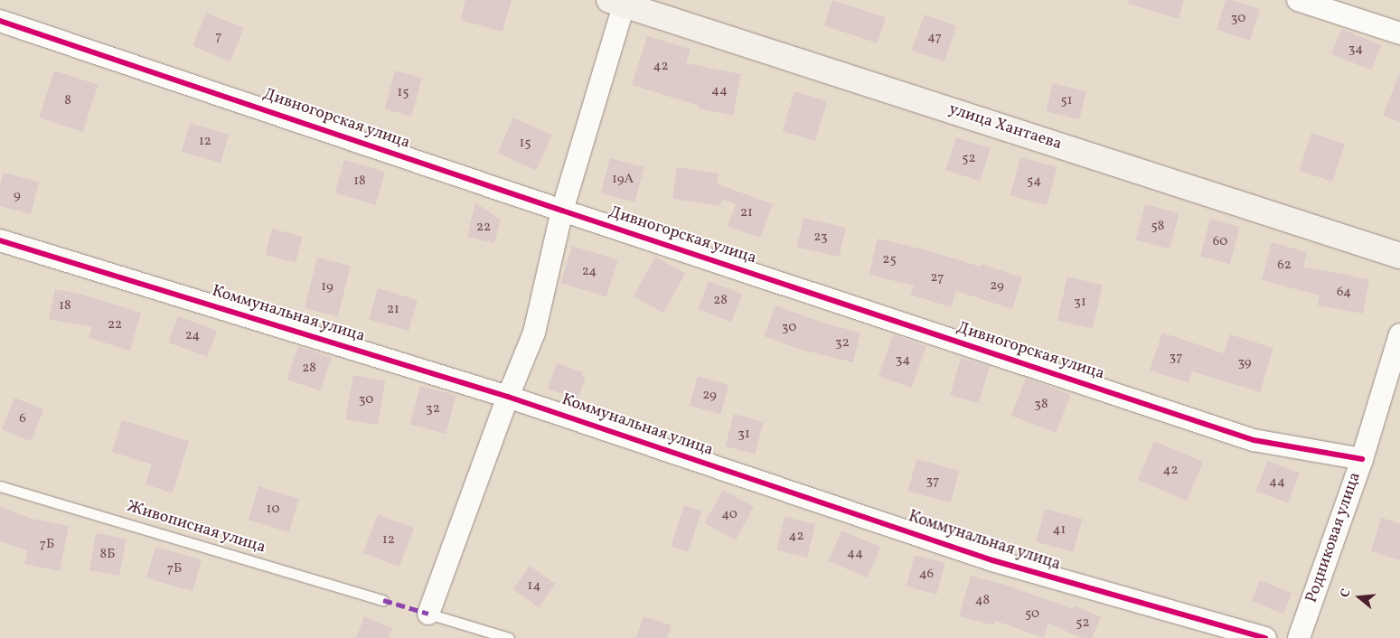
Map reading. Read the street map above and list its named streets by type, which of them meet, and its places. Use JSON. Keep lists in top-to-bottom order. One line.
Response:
{"streets":{"street":["Дивногорская улица","улица Хантаева","Коммунальная улица","Родниковая улица"],"lane":["Живописная улица"]},"crossings":[["Дивногорская улица","Родниковая улица"]],"house_numbers":["30","7","47","34","42","44","15","8","51","12","15","52","19А","18","54","9","21","58","22","23","60","25","62","24","27","29","19","64","28","31","18","21","22","30","24","32","37","34","39","28","29","30","38","32","6","31","42","37","44","10","40","41","42","12","7Б","44","8Б","7Б","46","14","48","50","52"],"north":"left"}
